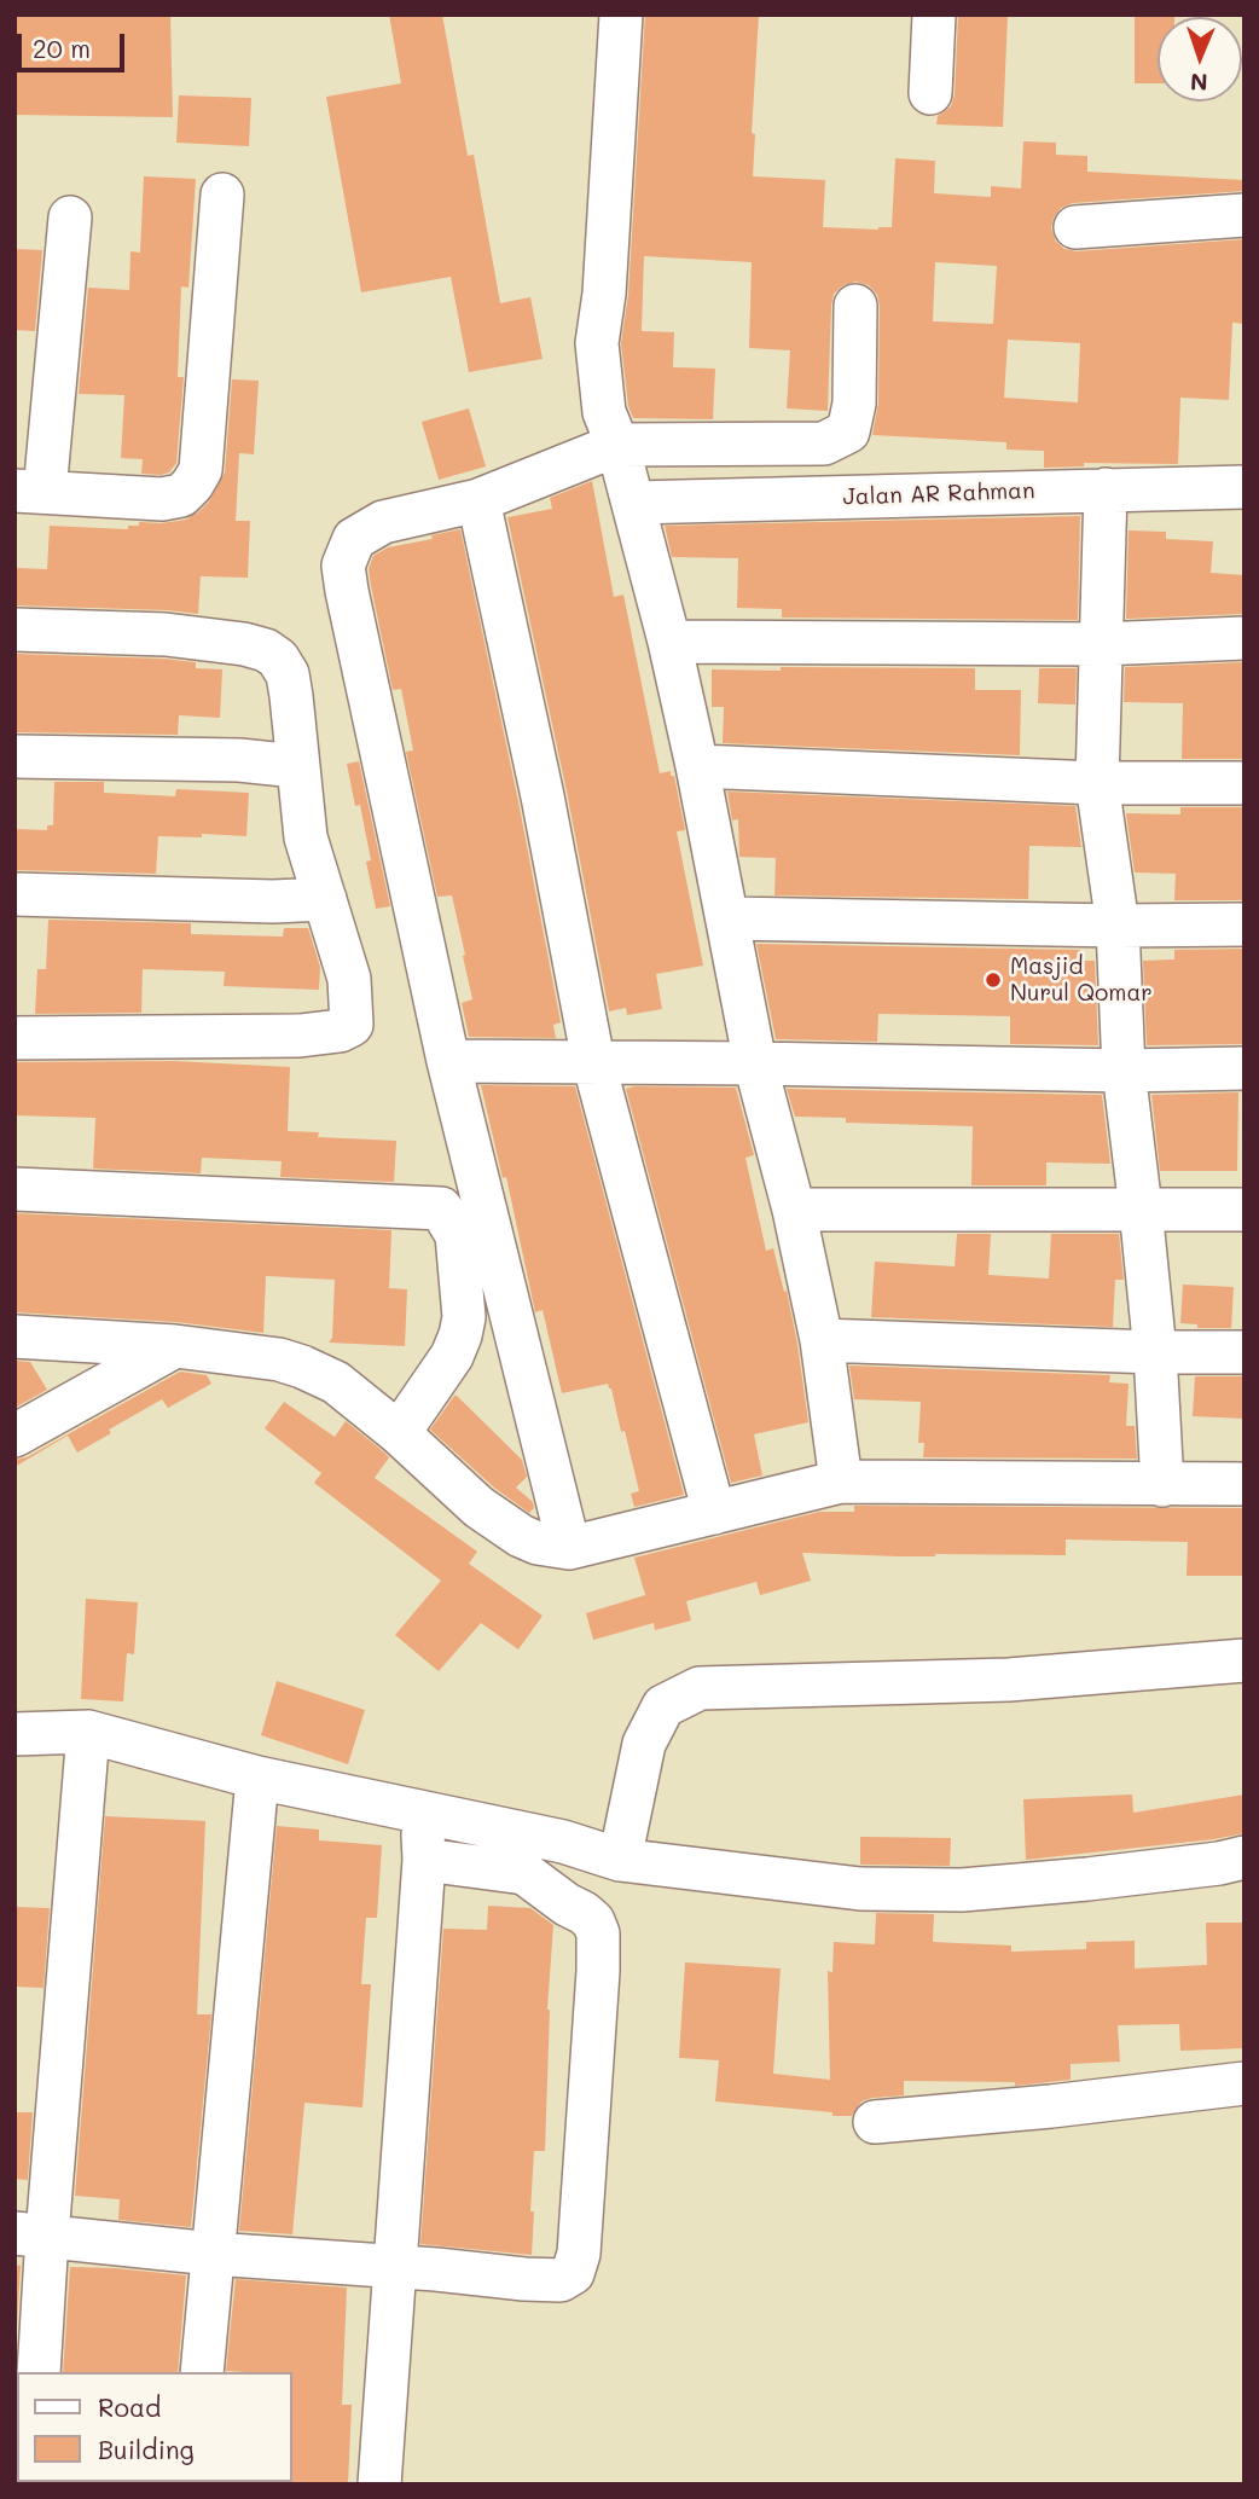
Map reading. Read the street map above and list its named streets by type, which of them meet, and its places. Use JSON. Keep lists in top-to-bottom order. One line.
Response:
{"streets":{"street":["Jalan AR Rahman"]},"places":["Masjid Nurul Qomar"],"legend":["Road","Building"],"scale_bar":"20 m","north":"bottom"}
